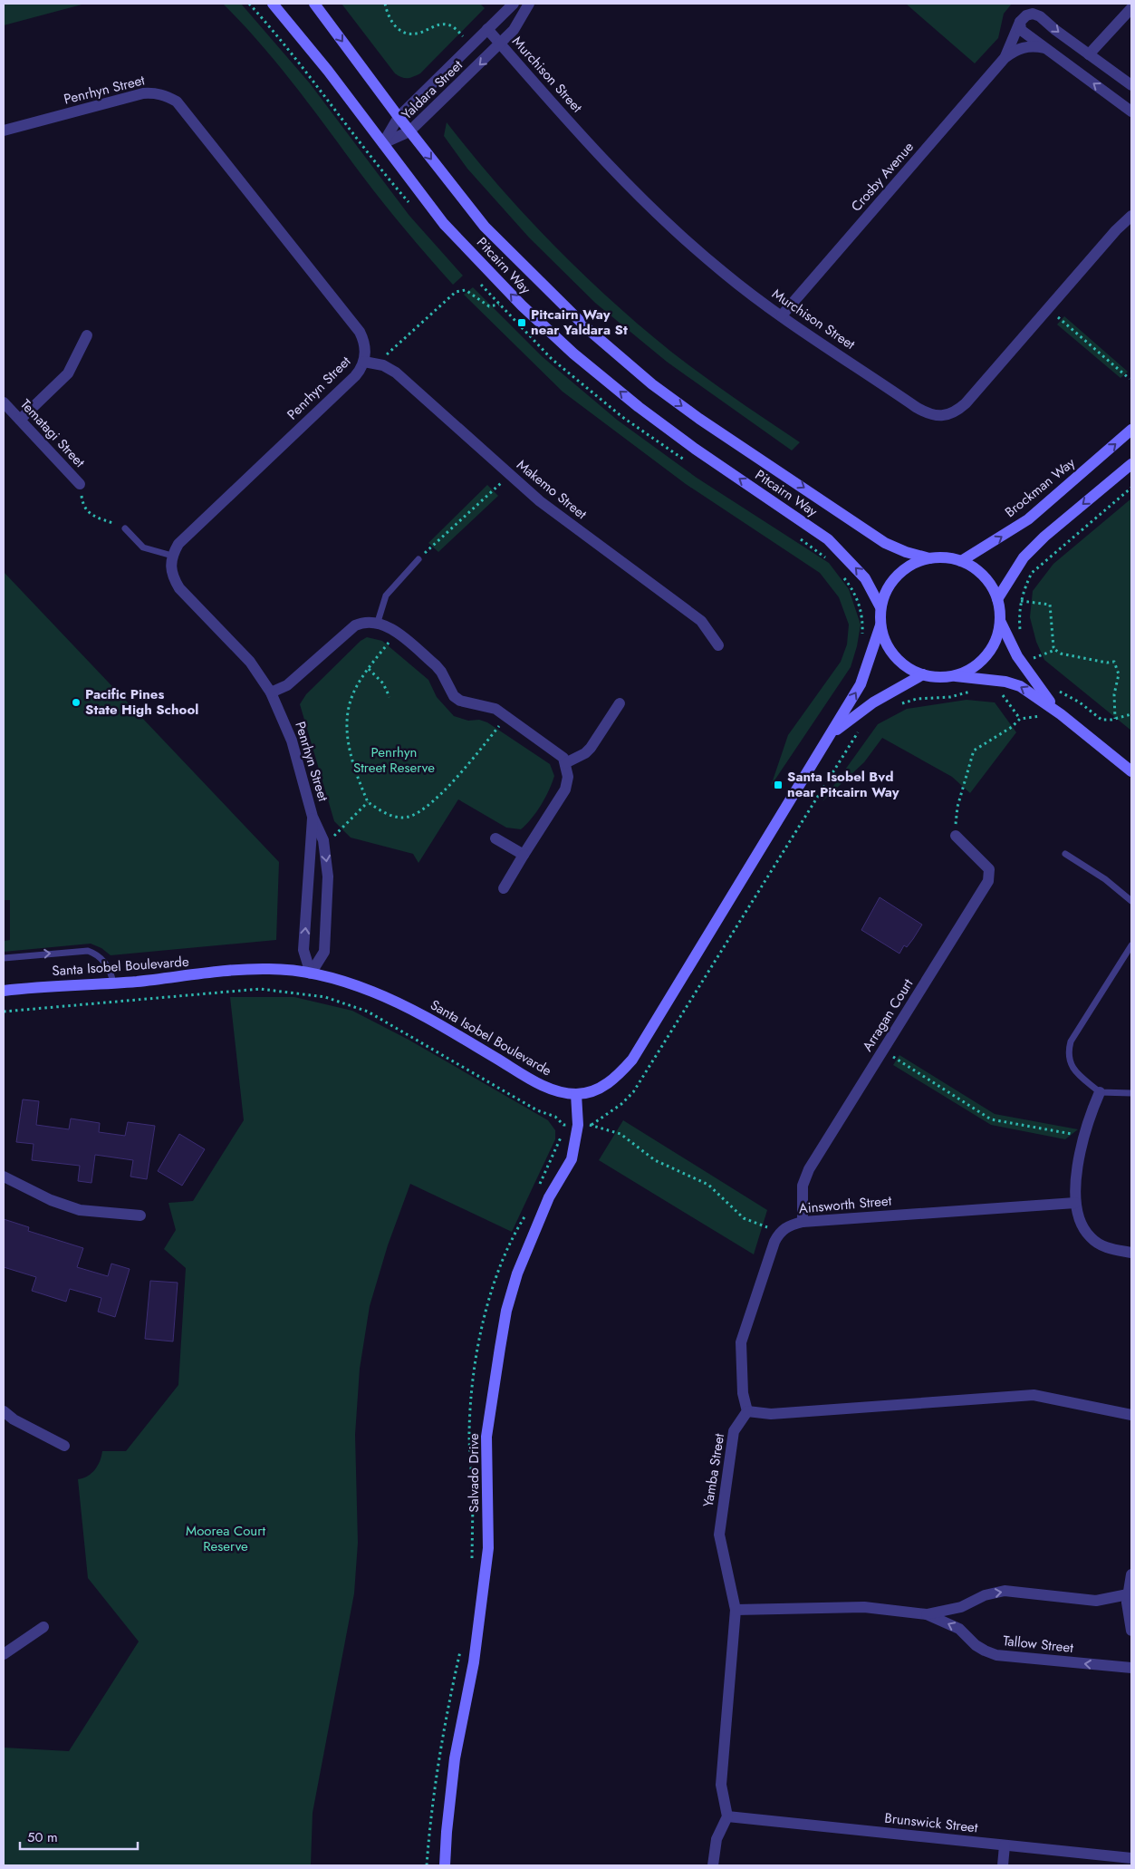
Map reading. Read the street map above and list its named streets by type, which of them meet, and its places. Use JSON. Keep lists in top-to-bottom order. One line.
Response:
{"streets":{"street":["Murchison Street","Penrhyn Street","Yaldara Street","Crosby Avenue","Pitcairn Way","Tematagi Street","Brockman Way","Makemo Street","Santa Isobel Boulevarde","Arragan Court","Ainsworth Street","Yamba Street","Salvado Drive","Tallow Street","Brunswick Street"]},"crossings":[["Murchison Street","Yaldara Street"],["Murchison Street","Crosby Avenue"],["Penrhyn Street","Makemo Street"],["Penrhyn Street","Santa Isobel Boulevarde"],["Yaldara Street","Pitcairn Way"],["Pitcairn Way","Brockman Way"],["Pitcairn Way","Santa Isobel Boulevarde"],["Brockman Way","Santa Isobel Boulevarde"],["Santa Isobel Boulevarde","Salvado Drive"],["Arragan Court","Ainsworth Street"],["Ainsworth Street","Yamba Street"],["Yamba Street","Tallow Street"],["Yamba Street","Brunswick Street"]],"parks":["Penrhyn Street Reserve","Moorea Court Reserve"],"places":{"transit":["Pitcairn Way near Yaldara St","Santa Isobel Bvd near Pitcairn Way"],"other":["Pacific Pines State High School"]},"scale_bar":"50 m"}
